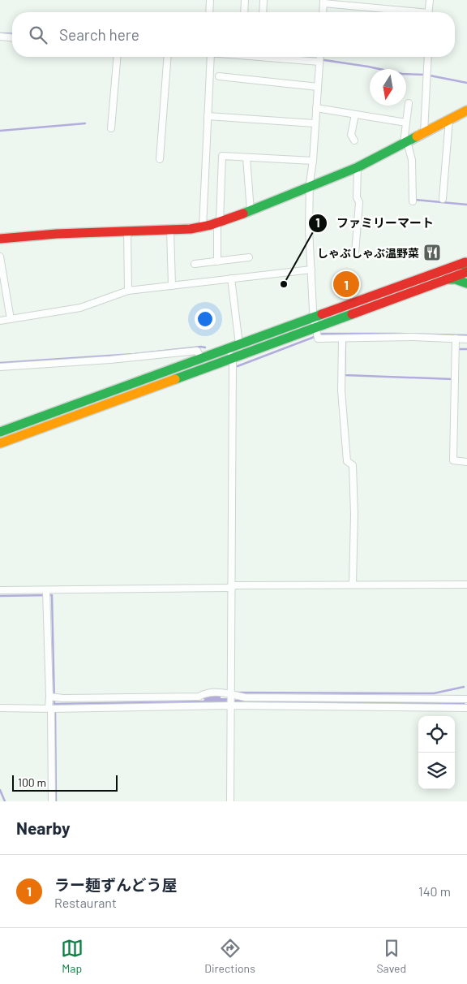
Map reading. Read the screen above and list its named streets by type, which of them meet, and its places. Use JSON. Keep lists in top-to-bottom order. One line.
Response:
{"places":{"restaurant":["しゃぶしゃぶ温野菜"],"other":["ファミリーマート"]},"scale_bar":"100 m","north":"bottom","page":{"search":"Search here","pins":"1","scale":"100 m","heading":"Nearby","list":[{"mark":"1","name":"ラー麺ずんどう屋","note":"Restaurant","value":"140 m"}],"nav":["Map","Directions","Saved"]}}
